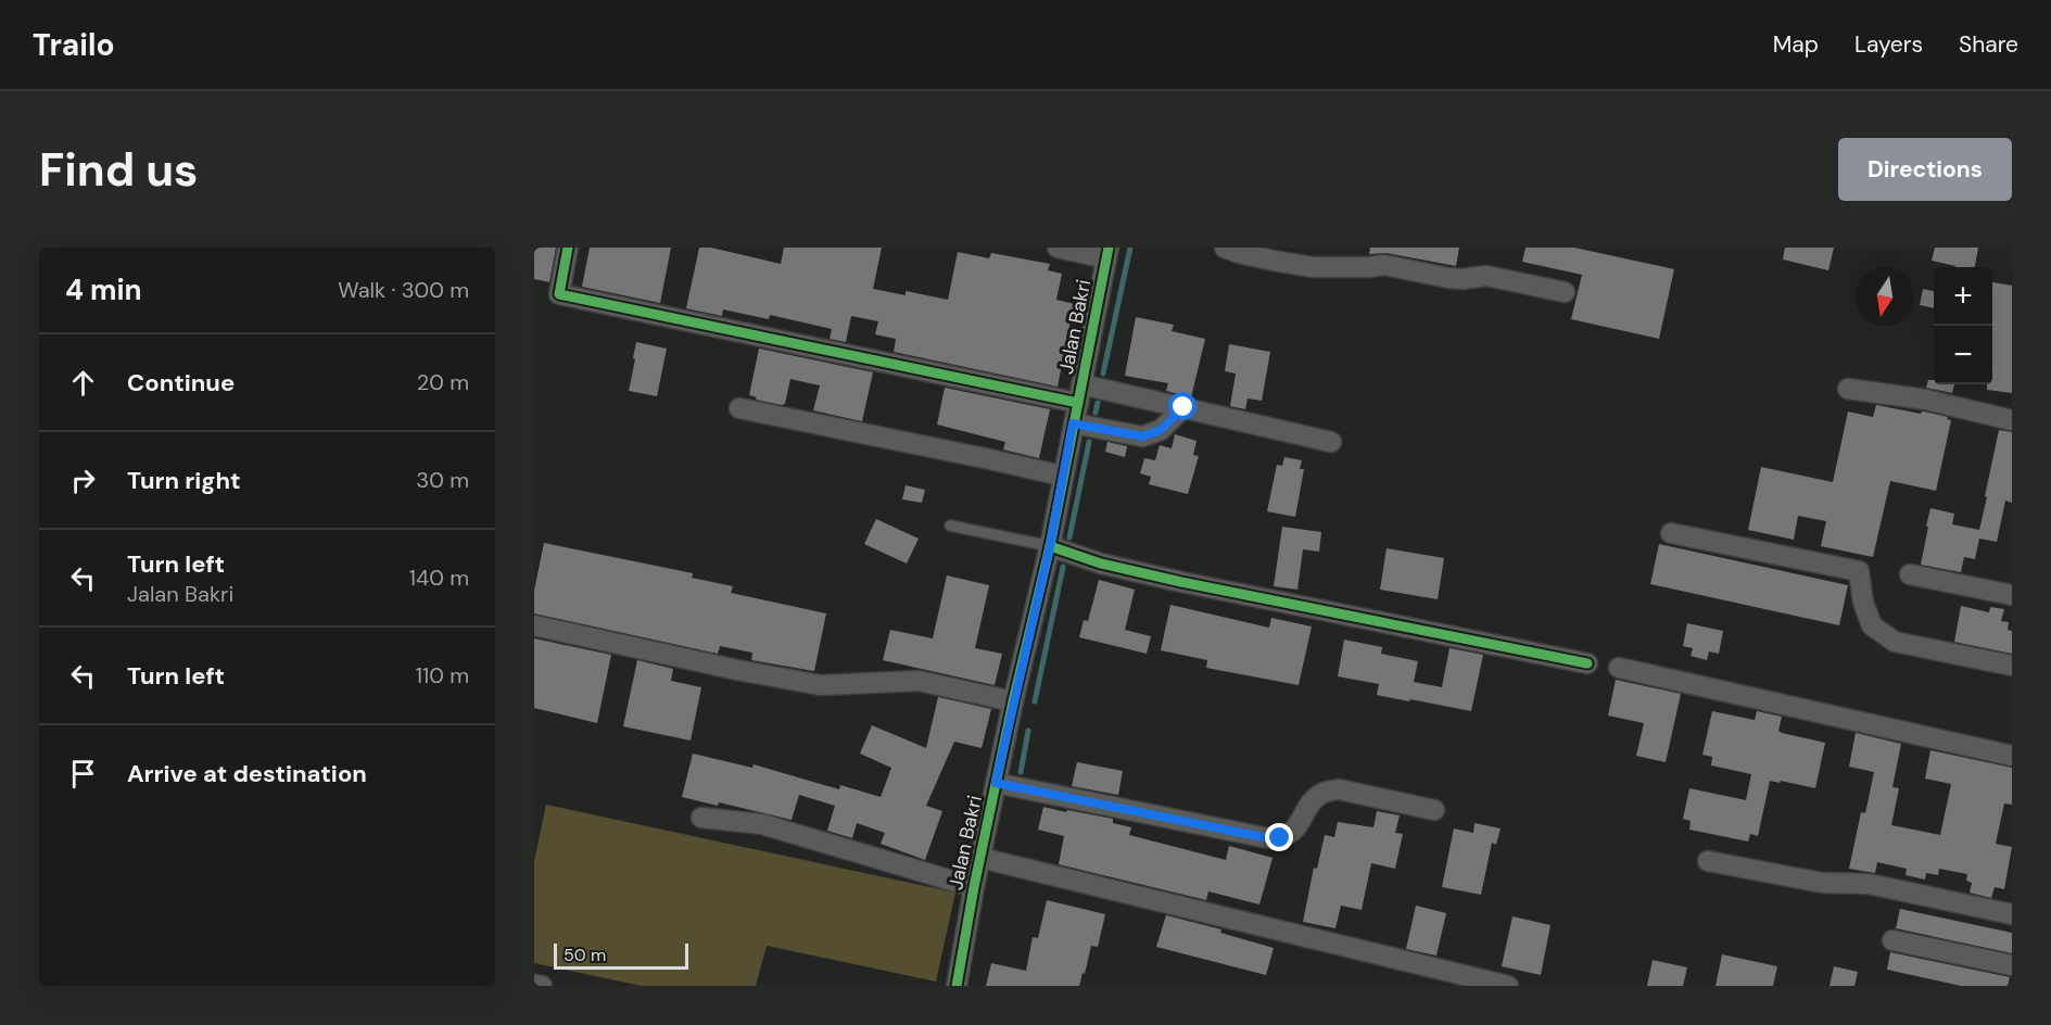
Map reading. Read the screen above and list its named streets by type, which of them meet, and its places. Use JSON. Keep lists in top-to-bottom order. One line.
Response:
{"streets":{"street":["Jalan Bakri"]},"scale_bar":"50 m","north":"bottom","page":{"header":"Trailo","nav":["Map","Layers","Share"],"buttons":"Directions","title":"Find us","heading":["4 min","Walk · 300 m"],"map_buttons":["+","−"],"list":[["Continue","20 m"],["Turn right","30 m"],["Turn left","Jalan Bakri","140 m"],["Turn left","110 m"],"Arrive at destination"],"scale":"50 m"}}
